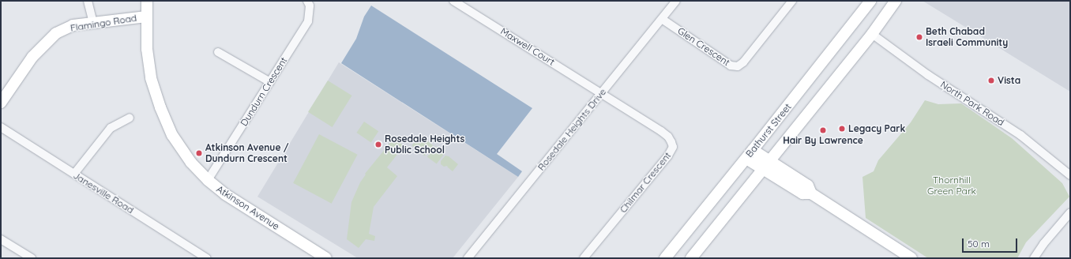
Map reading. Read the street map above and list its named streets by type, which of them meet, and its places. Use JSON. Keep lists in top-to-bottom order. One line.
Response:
{"streets":{"street":["Flamingo Road","Maxwell Court","Glen Crescent","Dundurn Crescent","North Park Road","Rosedale Heights Drive","Bathurst Street","Chilmar Crescent","Janesville Road","Atkinson Avenue"]},"crossings":[["Flamingo Road","Atkinson Avenue"],["Maxwell Court","Rosedale Heights Drive"],["Maxwell Court","Chilmar Crescent"],["Glen Crescent","Rosedale Heights Drive"],["Dundurn Crescent","Atkinson Avenue"],["Rosedale Heights Drive","Chilmar Crescent"]],"parks":["Thornhill Green Park"],"places":["Beth Chabad Israeli Community","Vista","Legacy Park","Hair By Lawrence","Rosedale Heights Public School","Atkinson Avenue / Dundurn Crescent"],"scale_bar":"50 m"}
